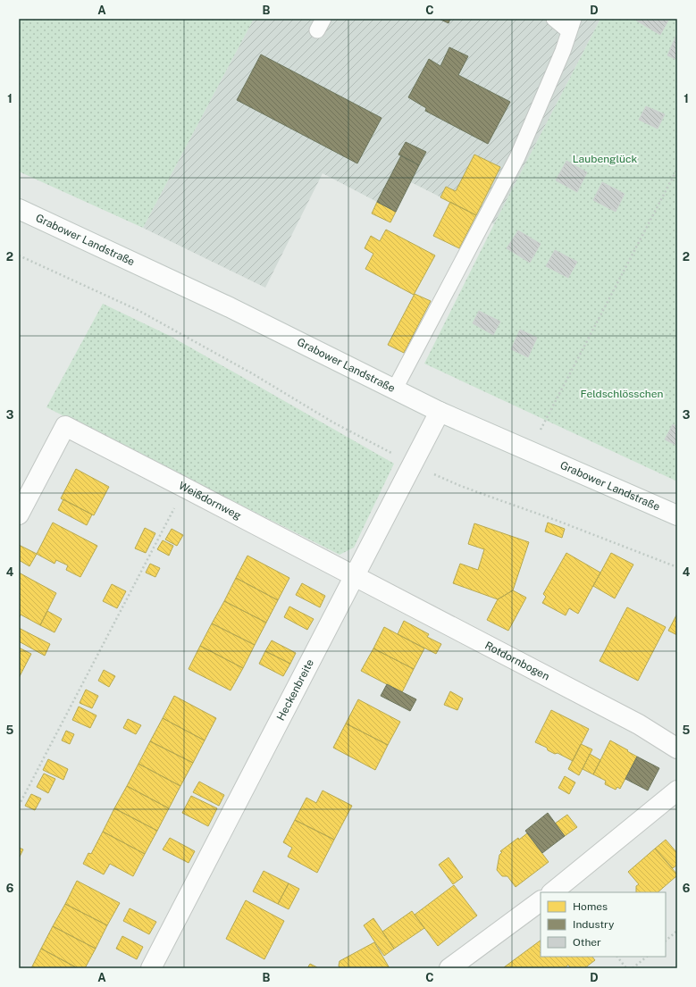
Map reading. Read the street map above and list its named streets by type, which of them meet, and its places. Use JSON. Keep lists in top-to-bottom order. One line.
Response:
{"streets":{"street":["Grabower Landstraße","Weißdornweg","Rotdornbogen","Heckenbreite"]},"crossings":[["Grabower Landstraße","Heckenbreite"],["Weißdornweg","Rotdornbogen"],["Weißdornweg","Heckenbreite"],["Rotdornbogen","Heckenbreite"]],"parks":["Laubenglück","Feldschlösschen"],"legend":["Homes","Industry","Other"],"grid":{"columns":["A","B","C","D"],"rows":["1","2","3","4","5","6"]}}
